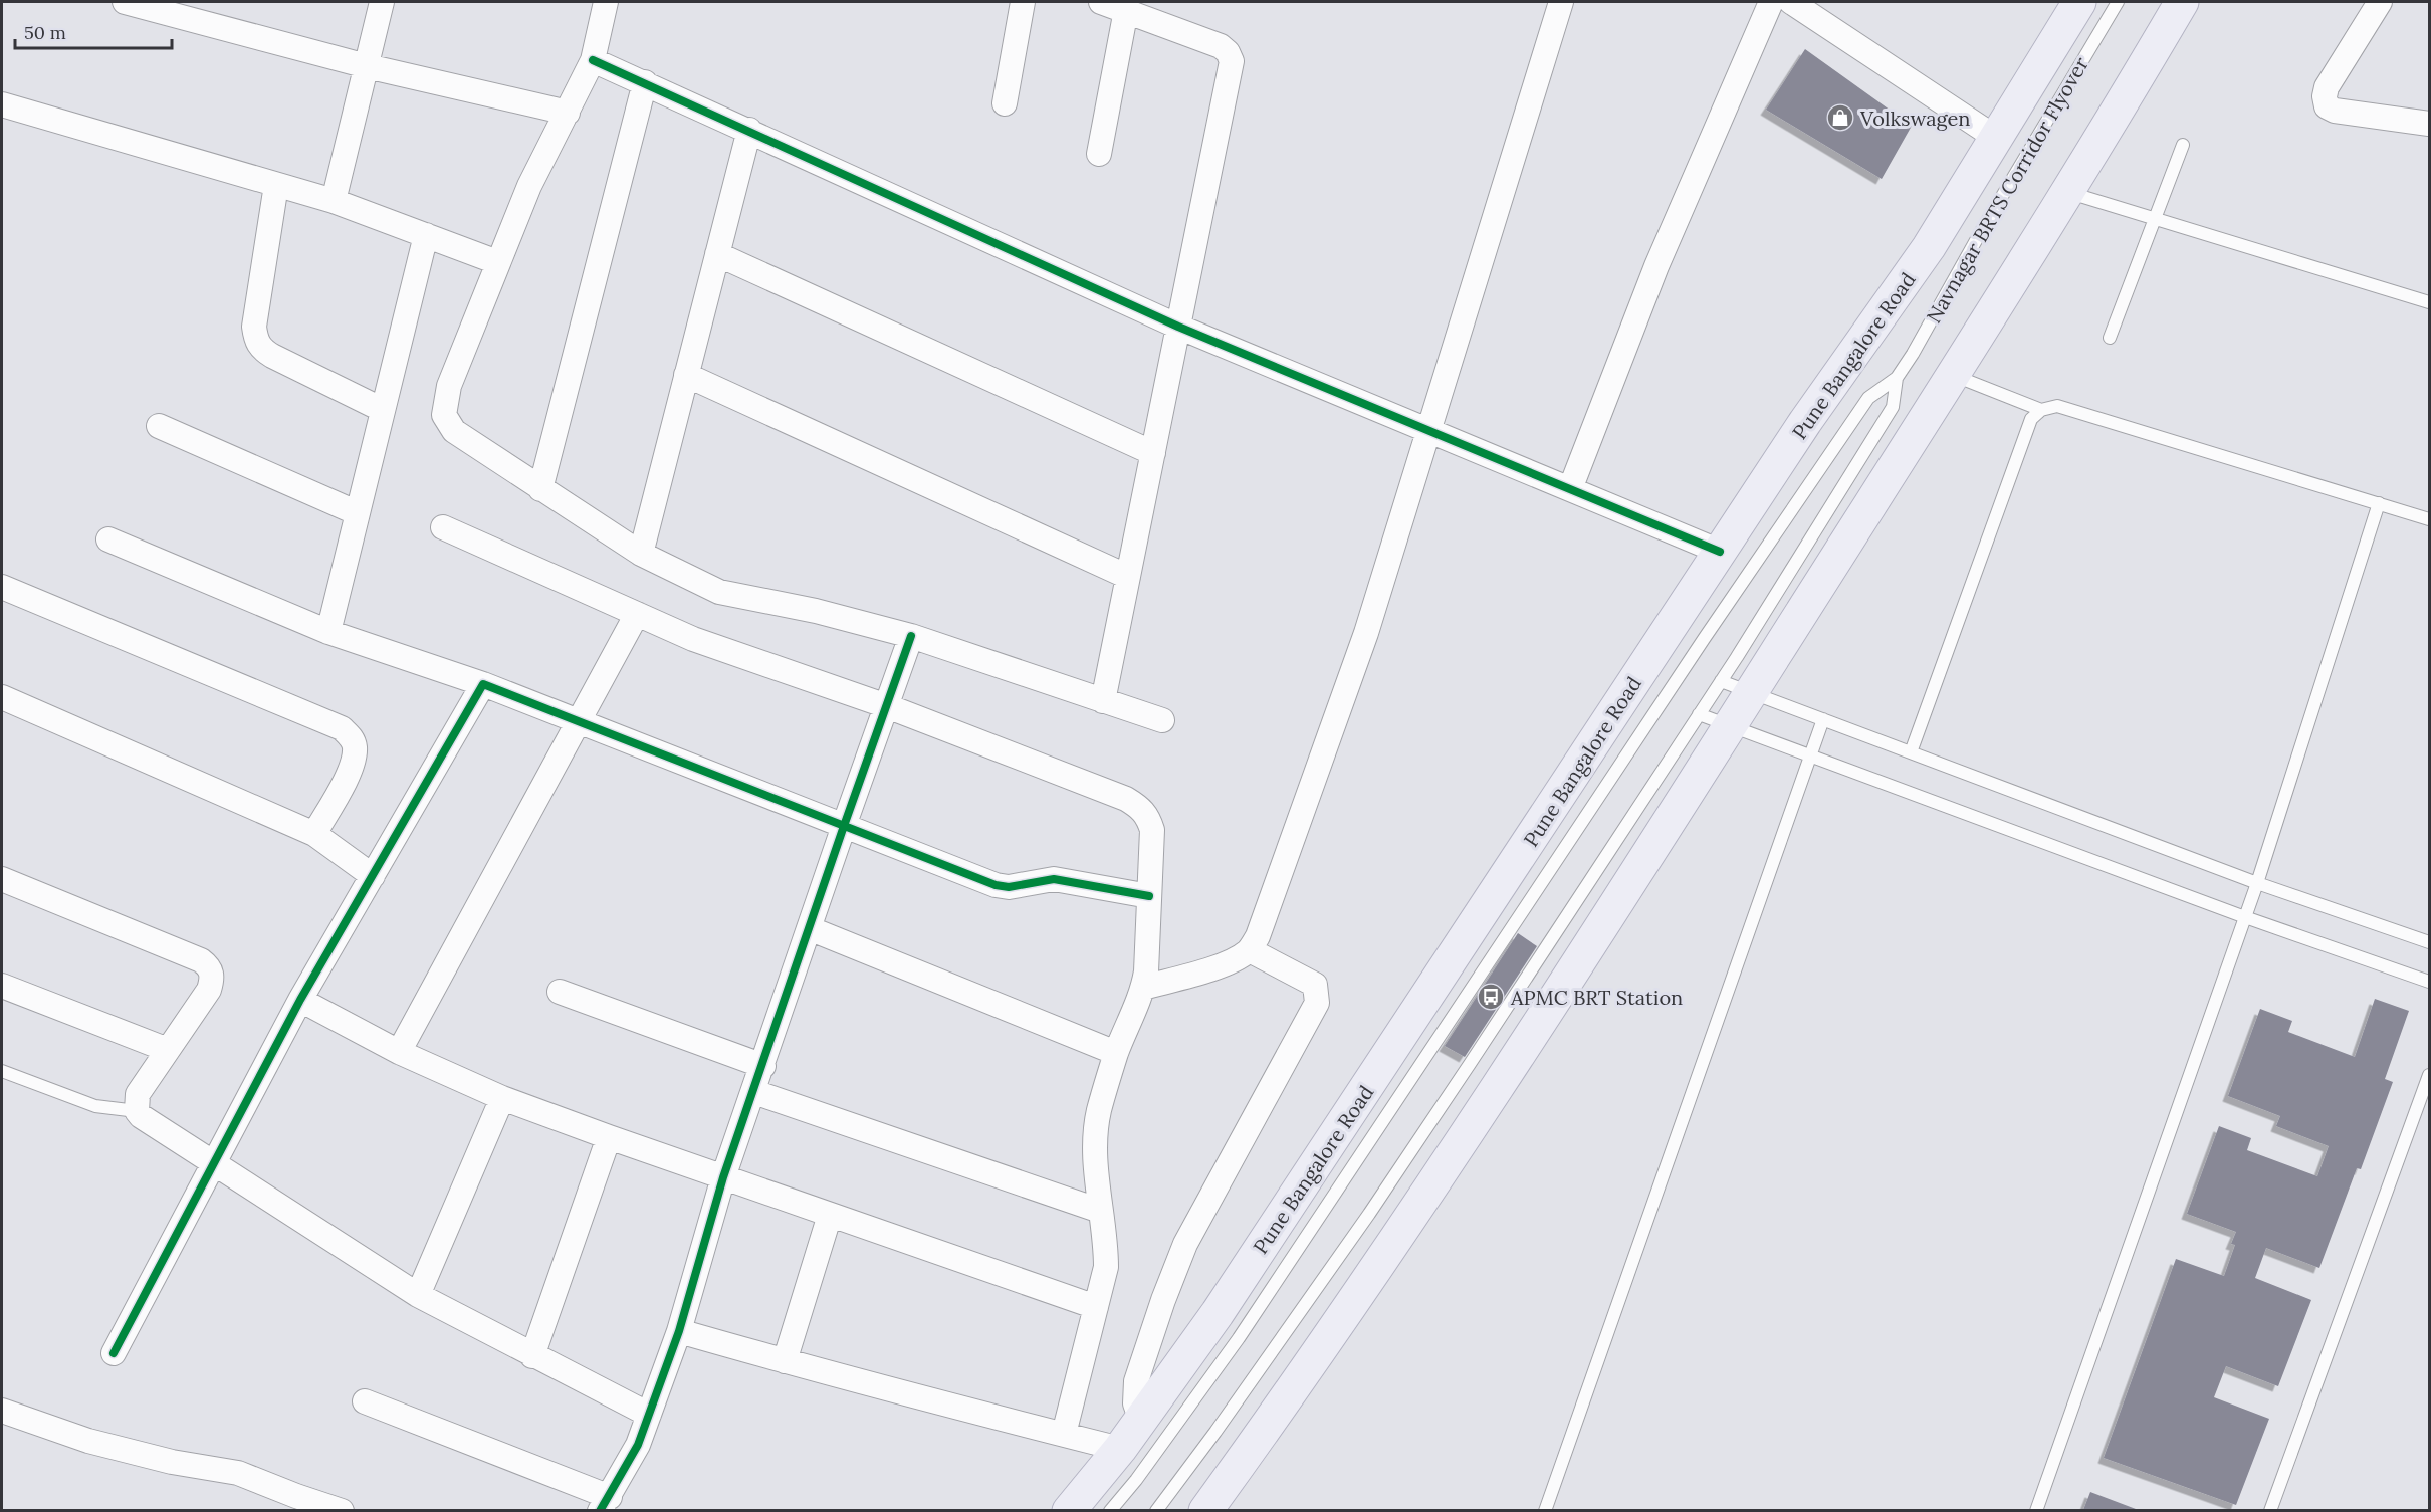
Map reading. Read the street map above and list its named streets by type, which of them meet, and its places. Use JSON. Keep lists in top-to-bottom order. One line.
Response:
{"streets":{"main road":["Pune Bangalore Road"],"lane":["Navnagar BRTS Corridor Flyover"]},"places":{"shop":["Volkswagen"],"bus stop":["APMC BRT Station"]},"scale_bar":"50 m"}
